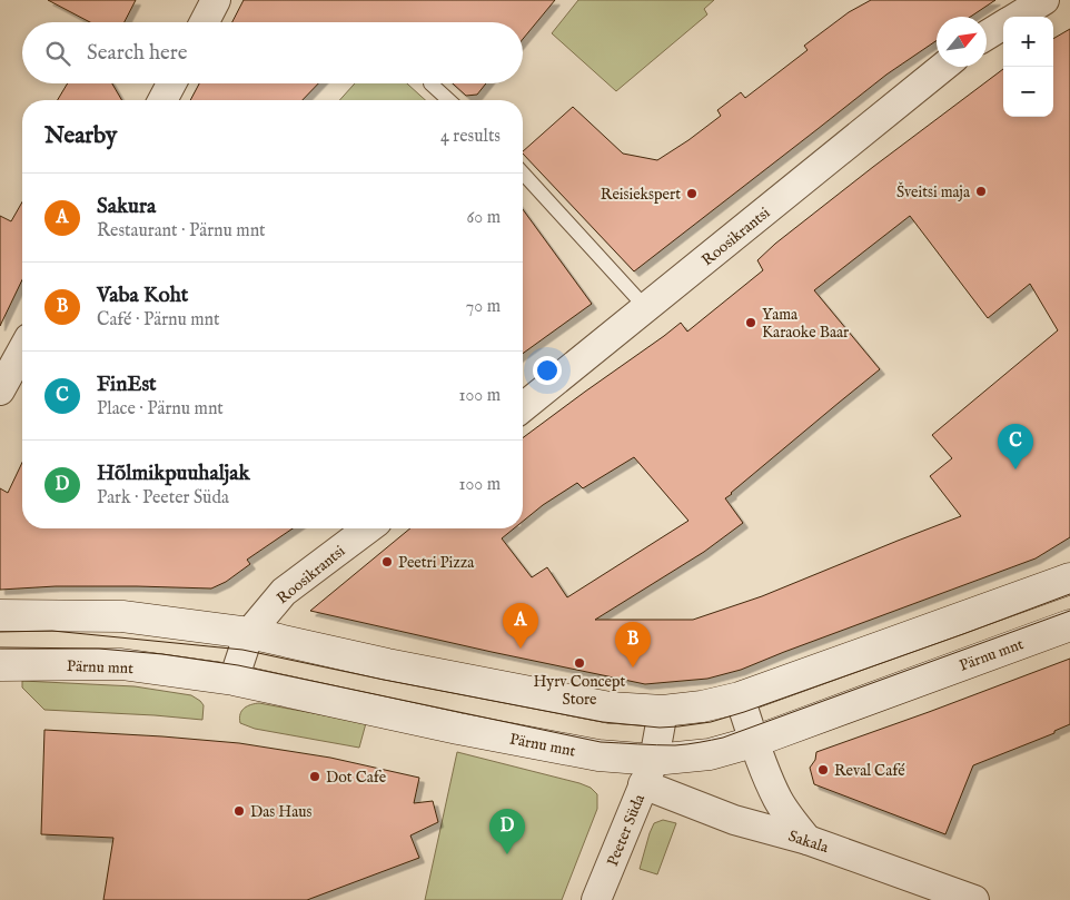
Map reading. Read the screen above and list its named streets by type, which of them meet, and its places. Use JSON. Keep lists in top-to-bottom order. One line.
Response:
{"streets":{"main road":["Pärnu mnt"],"street":["Roosikrantsi","Peeter Süda","Sakala"]},"crossings":[["Pärnu mnt","Peeter Süda"],["Pärnu mnt","Sakala"],["Peeter Süda","Sakala"]],"places":["Šveitsi maja","Reisiekspert","Yama Karaoke Baar","Peetri Pizza","Hyrv Concept Store","Reval Café","Dot Cafe","Das Haus"],"north":"top right","page":{"map_buttons":["+","−"],"search":"Search here","heading":["Nearby","4 results"],"list":[{"mark":"A","name":"Sakura","note":"Restaurant · Pärnu mnt","value":"60 m"},{"mark":"B","name":"Vaba Koht","note":"Café · Pärnu mnt","value":"70 m"},{"mark":"C","name":"FinEst","note":"Place · Pärnu mnt","value":"100 m"},{"mark":"D","name":"Hõlmikpuuhaljak","note":"Park · Peeter Süda","value":"100 m"}],"pins":["C","A","B","D"]}}
